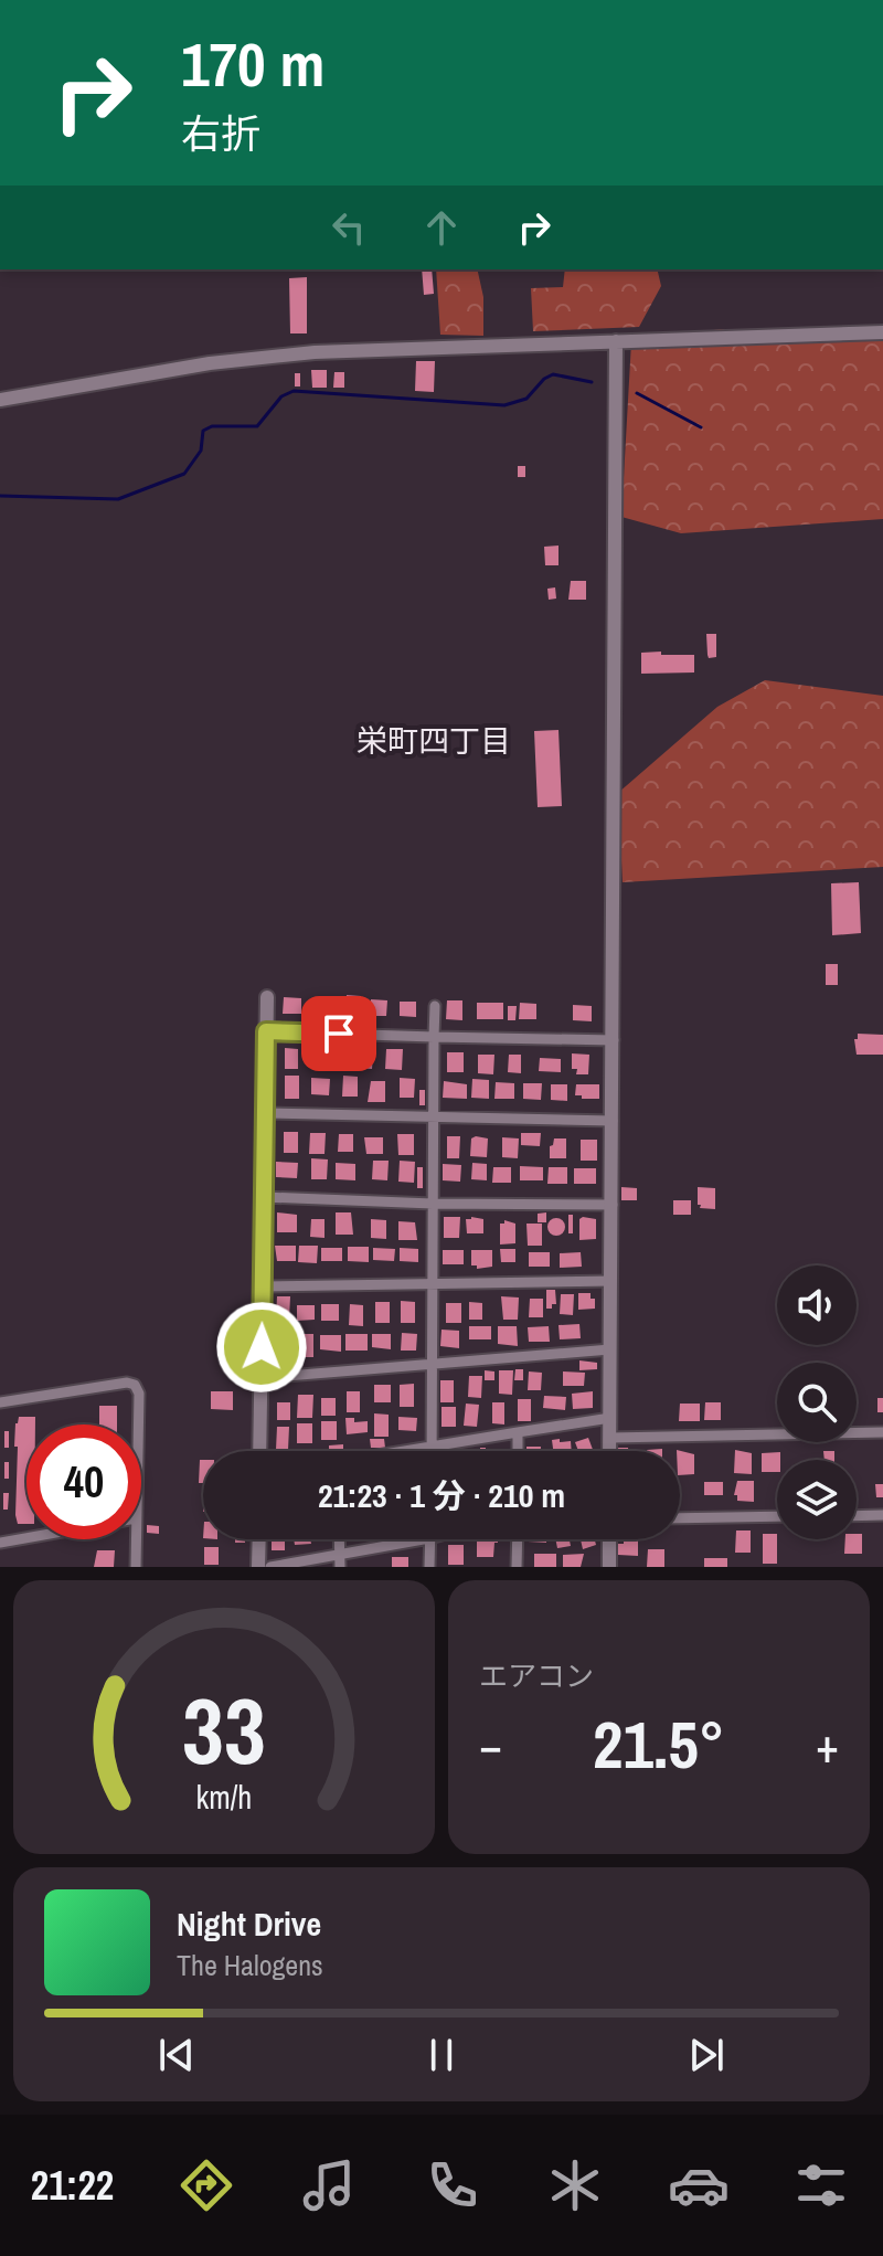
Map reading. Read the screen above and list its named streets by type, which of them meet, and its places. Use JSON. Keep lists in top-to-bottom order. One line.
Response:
{"districts":["栄町四丁目"],"page":{"turn":["170 m","右折"],"limit":"40","trip":"21:23 · 1 分 · 210 m","tile":"エアコン","heat":["−","21.5°","+"],"song":["Night Drive","The Halogens"],"tabs":"21:22","gauge":["33","km/h"]}}
